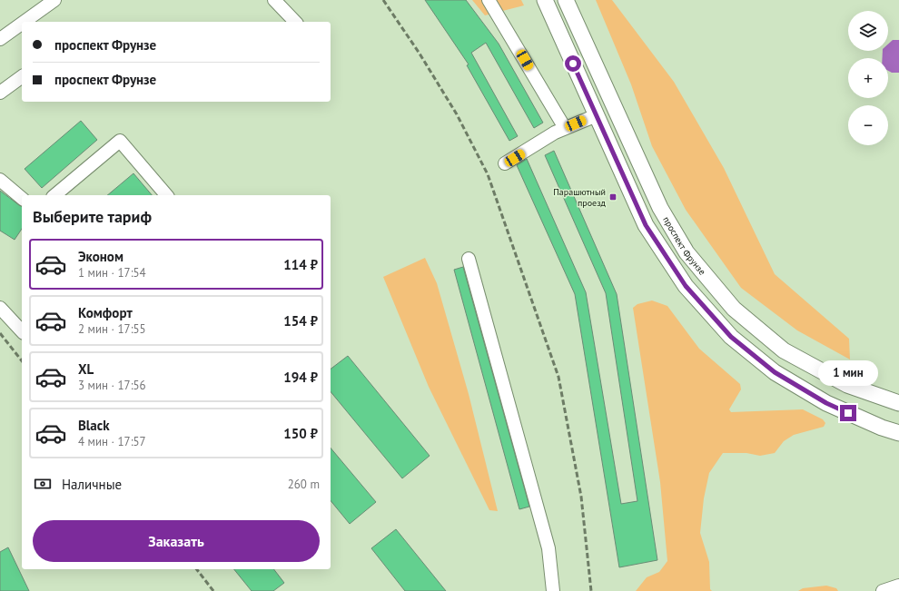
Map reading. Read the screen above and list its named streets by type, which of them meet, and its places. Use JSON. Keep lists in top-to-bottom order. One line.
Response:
{"streets":{"main road":["проспект Фрунзе"]},"places":{"transit":["Парашютный проезд"]},"page":{"map_buttons":["+","−"],"banner":["проспект Фрунзе","проспект Фрунзе"],"heading":"Выберите тариф","list":[{"name":"Эконом","note":"1 мин · 17:54","value":"114 ₽"},{"name":"Комфорт","note":"2 мин · 17:55","value":"154 ₽"},{"name":"XL","note":"3 мин · 17:56","value":"194 ₽"},{"name":"Black","note":"4 мин · 17:57","value":"150 ₽"}],"bubble":"1 мин","pay":["Наличные","260 m"],"buttons":"Заказать"}}
